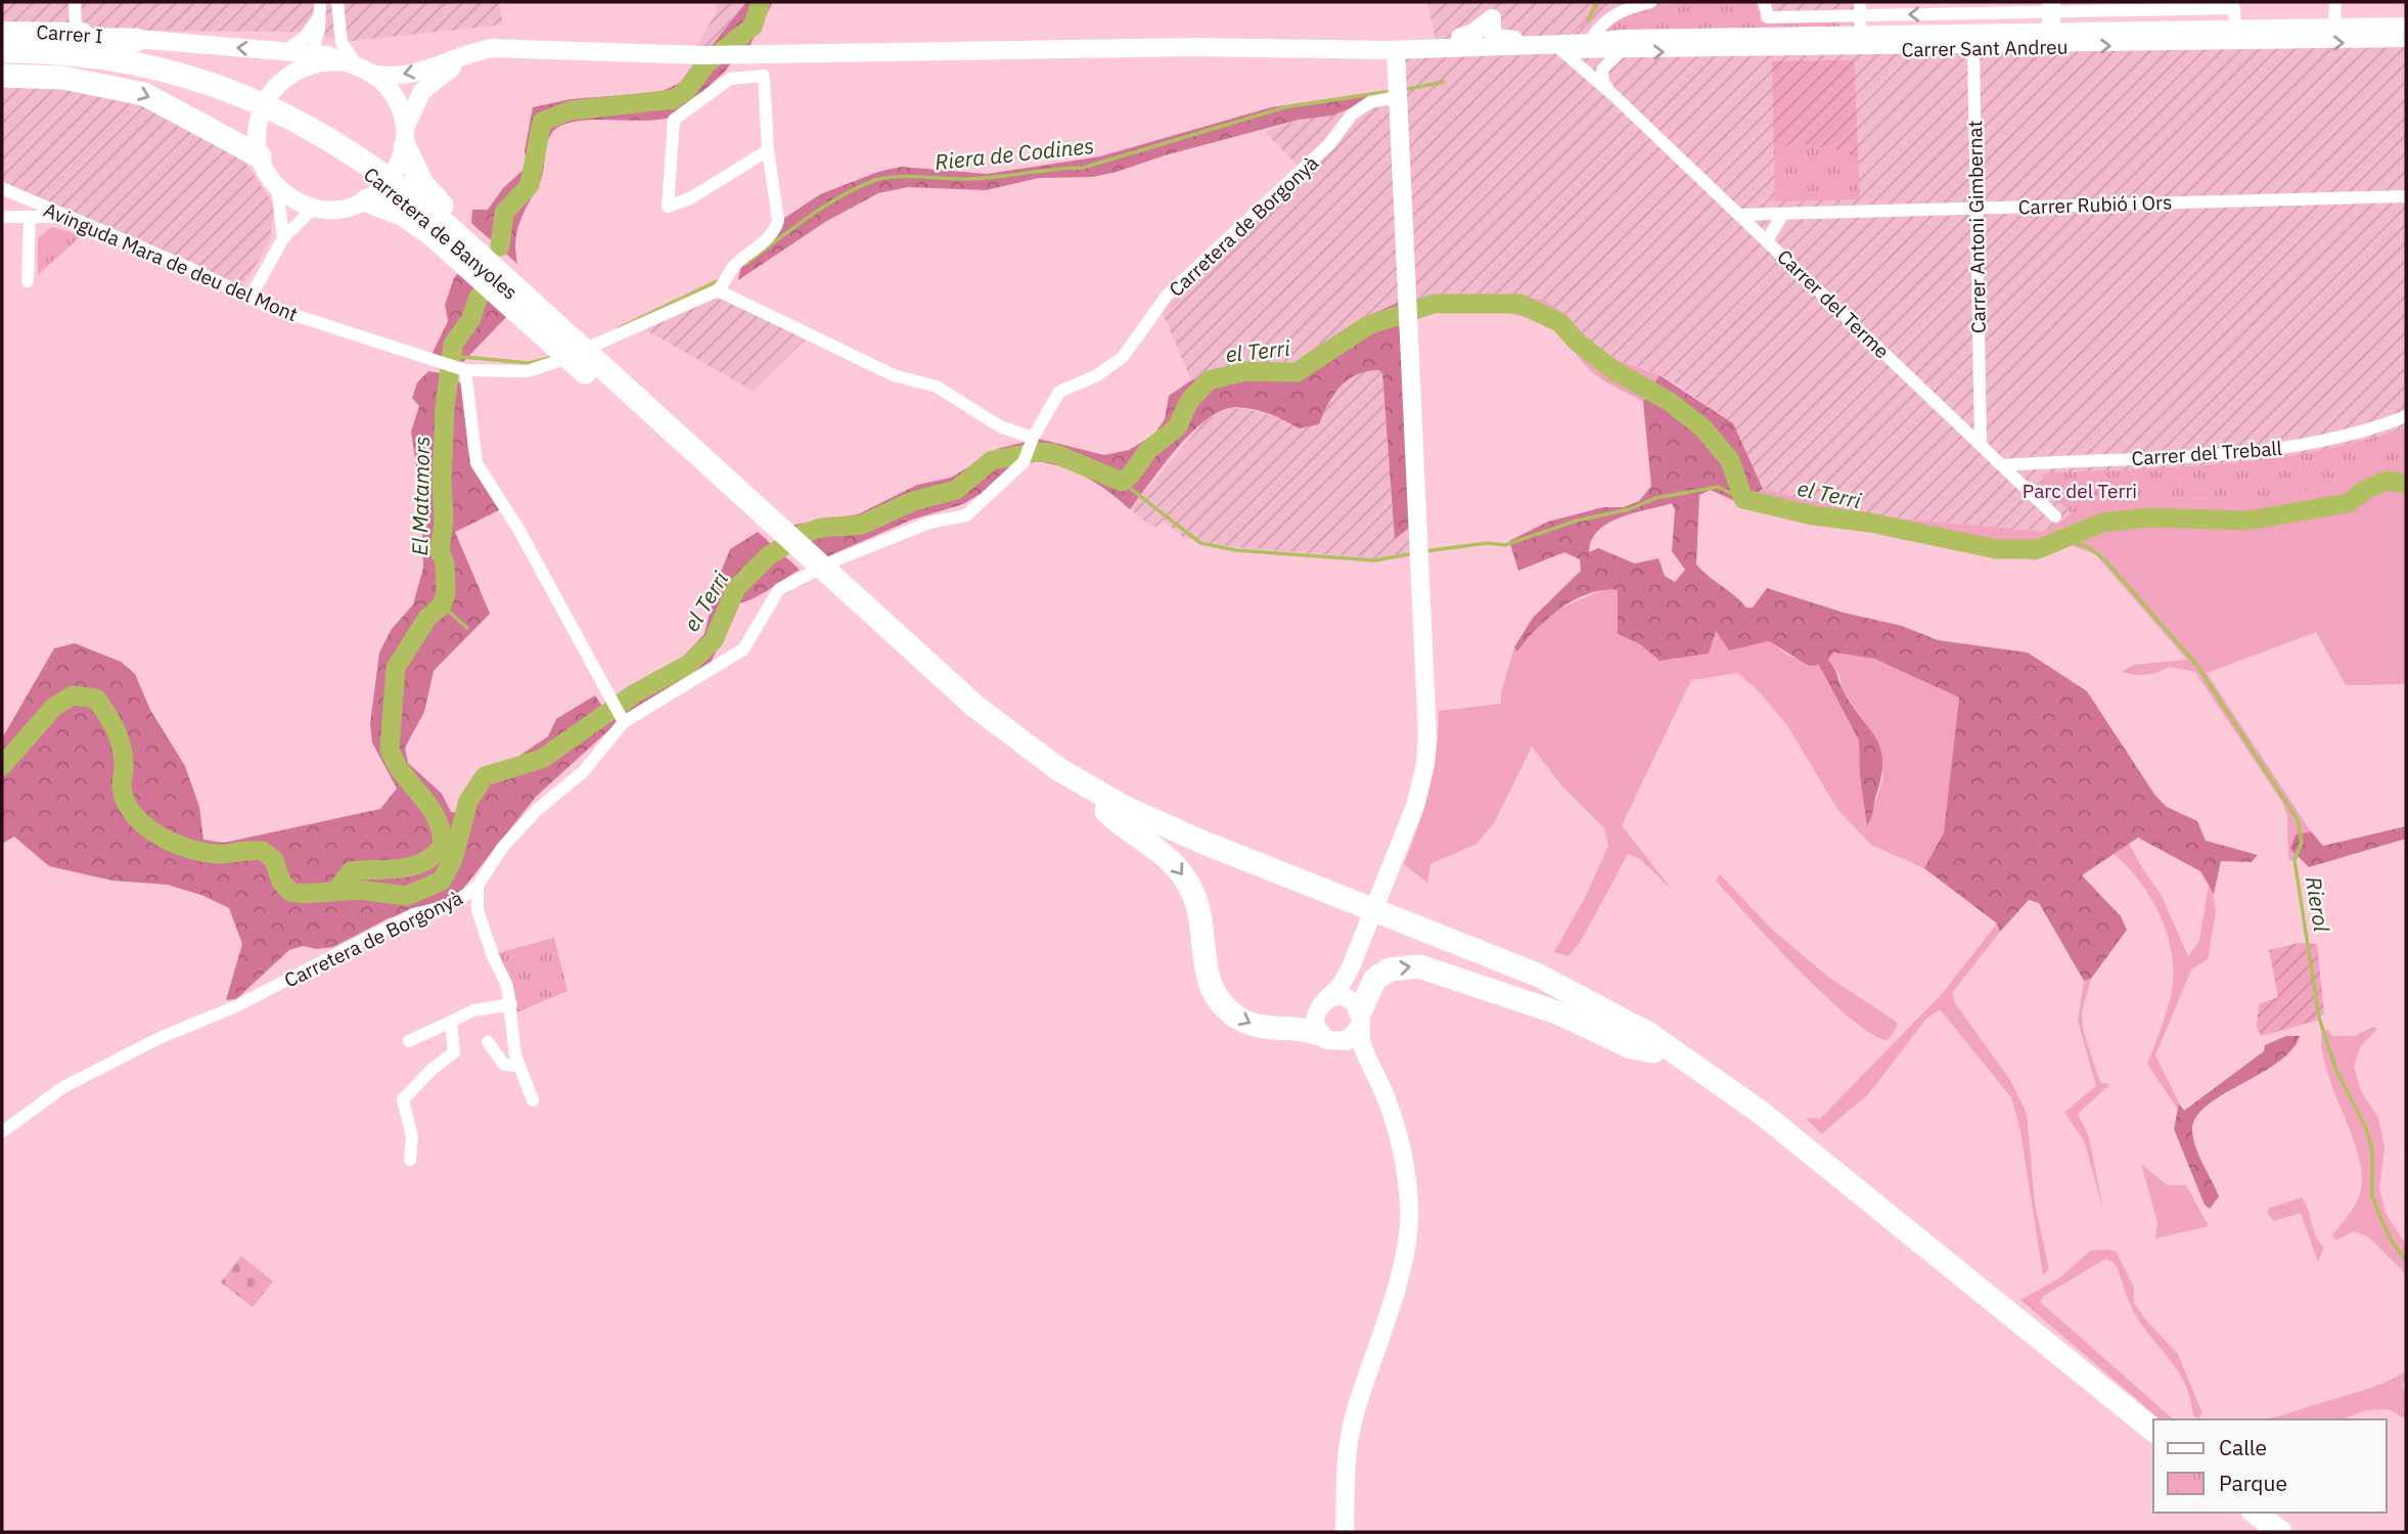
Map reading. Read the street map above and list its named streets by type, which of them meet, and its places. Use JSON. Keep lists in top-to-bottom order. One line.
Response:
{"streets":{"main road":["Carrer I"],"street":["Carrer Sant Andreu","Carrer Rubió i Ors","Carretera de Borgonyà","Carrer Antoni Gimbernat","Avinguda Mara de deu del Mont","Carrer del Terme","Carrer del Treball"]},"crossings":[["Carrer Sant Andreu","Carrer Antoni Gimbernat"],["Carrer Rubió i Ors","Carrer Antoni Gimbernat"],["Carrer Rubió i Ors","Carrer del Terme"],["Carrer Antoni Gimbernat","Carrer del Terme"],["Carrer del Terme","Carrer del Treball"]],"one_way":["Carrer I","Carrer Sant Andreu"],"water":["Riera de Codines","el Terri","El Matamors","Rierol"],"parks":["Parc del Terri"],"legend":["Calle","Parque"]}
